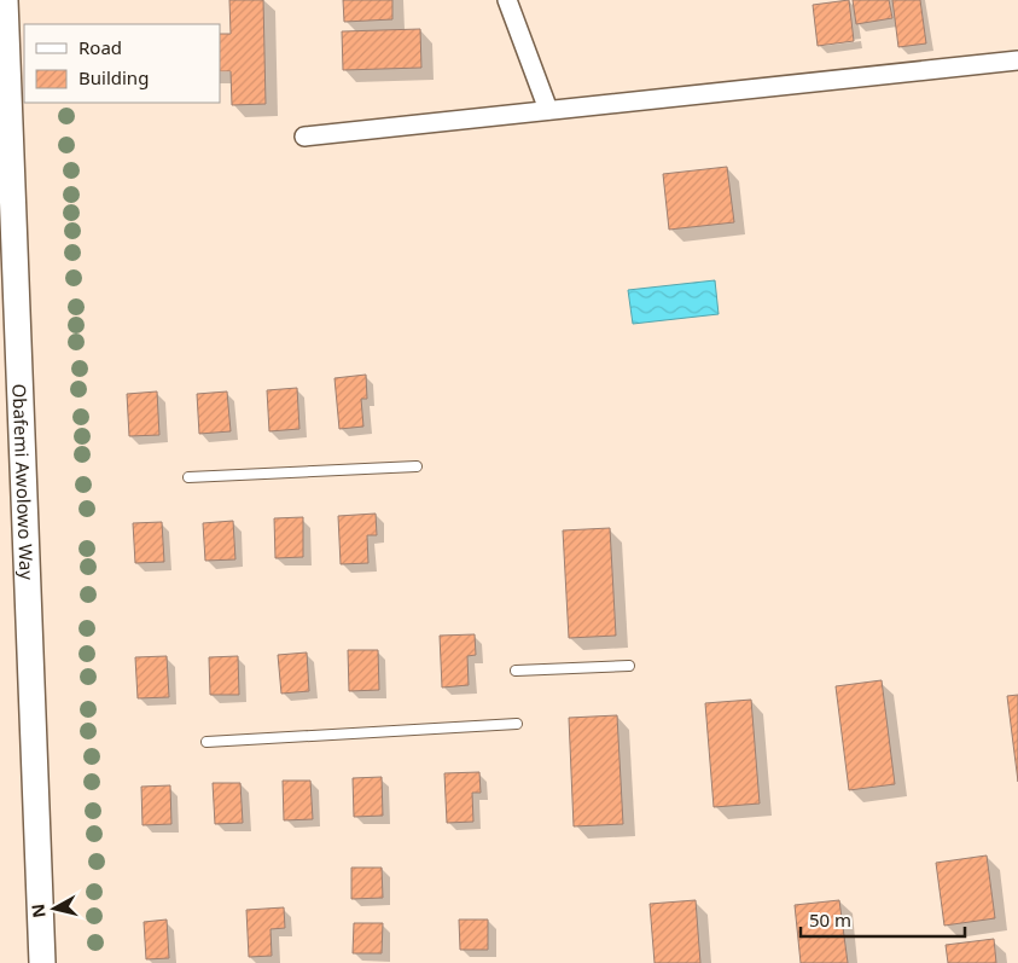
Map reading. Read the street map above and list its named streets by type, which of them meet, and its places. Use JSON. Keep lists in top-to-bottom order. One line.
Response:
{"streets":{"main road":["Obafemi Awolowo Way"]},"legend":["Road","Building"],"scale_bar":"50 m","north":"left"}
